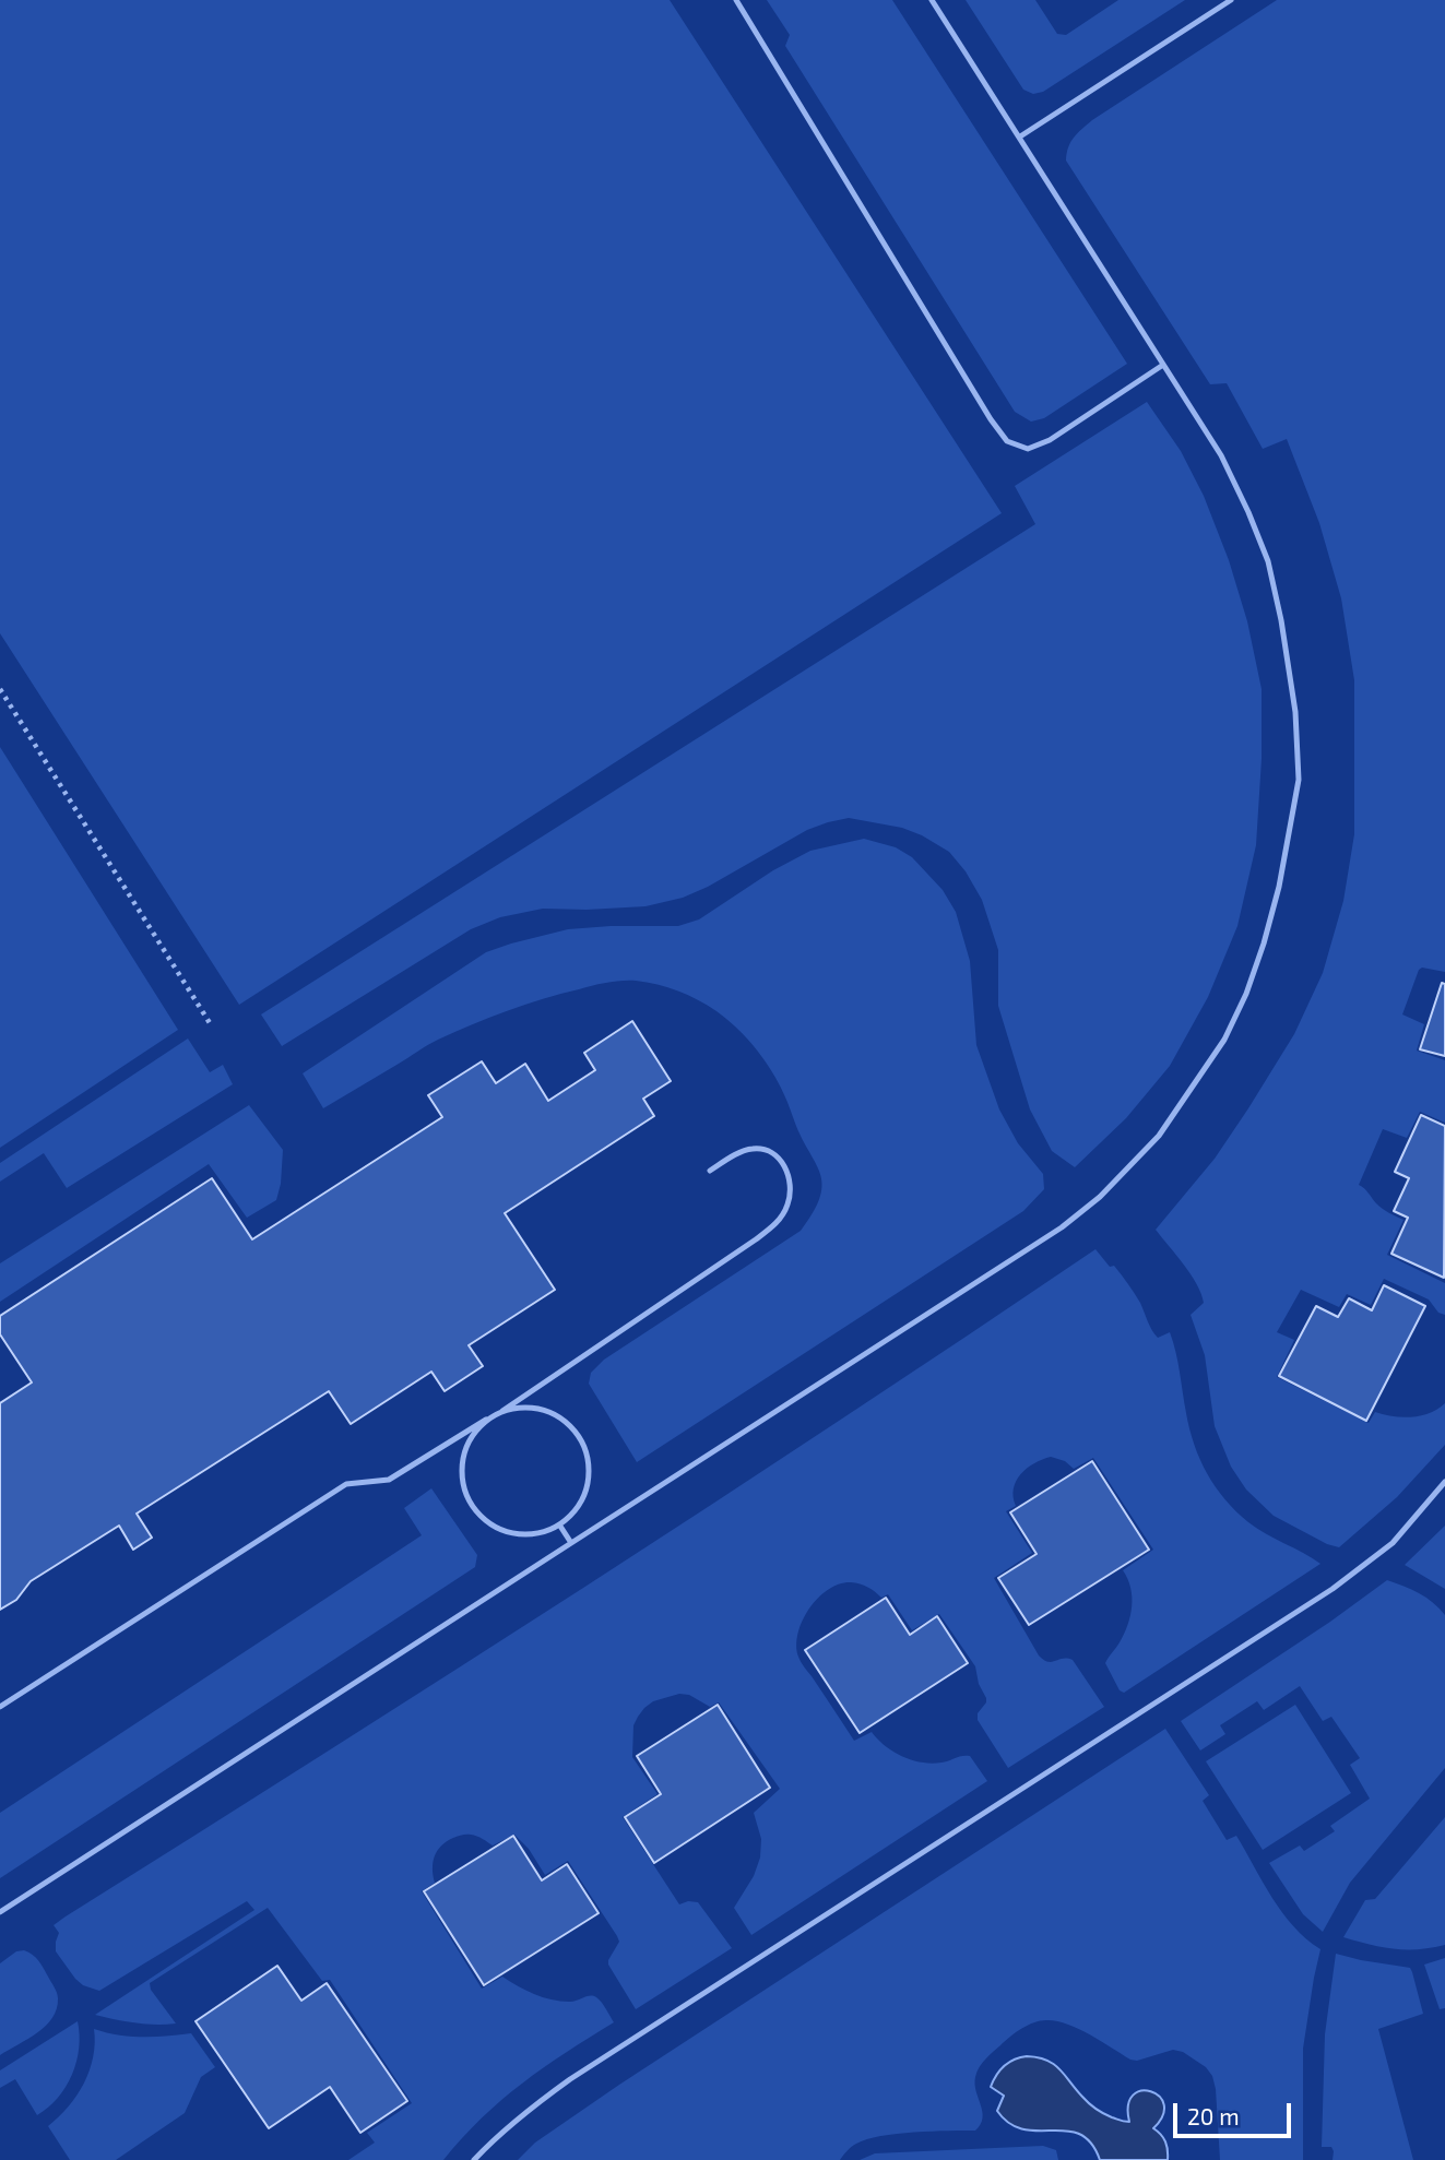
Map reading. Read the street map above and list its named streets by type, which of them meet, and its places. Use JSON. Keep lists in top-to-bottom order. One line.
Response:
{"scale_bar":"20 m"}
